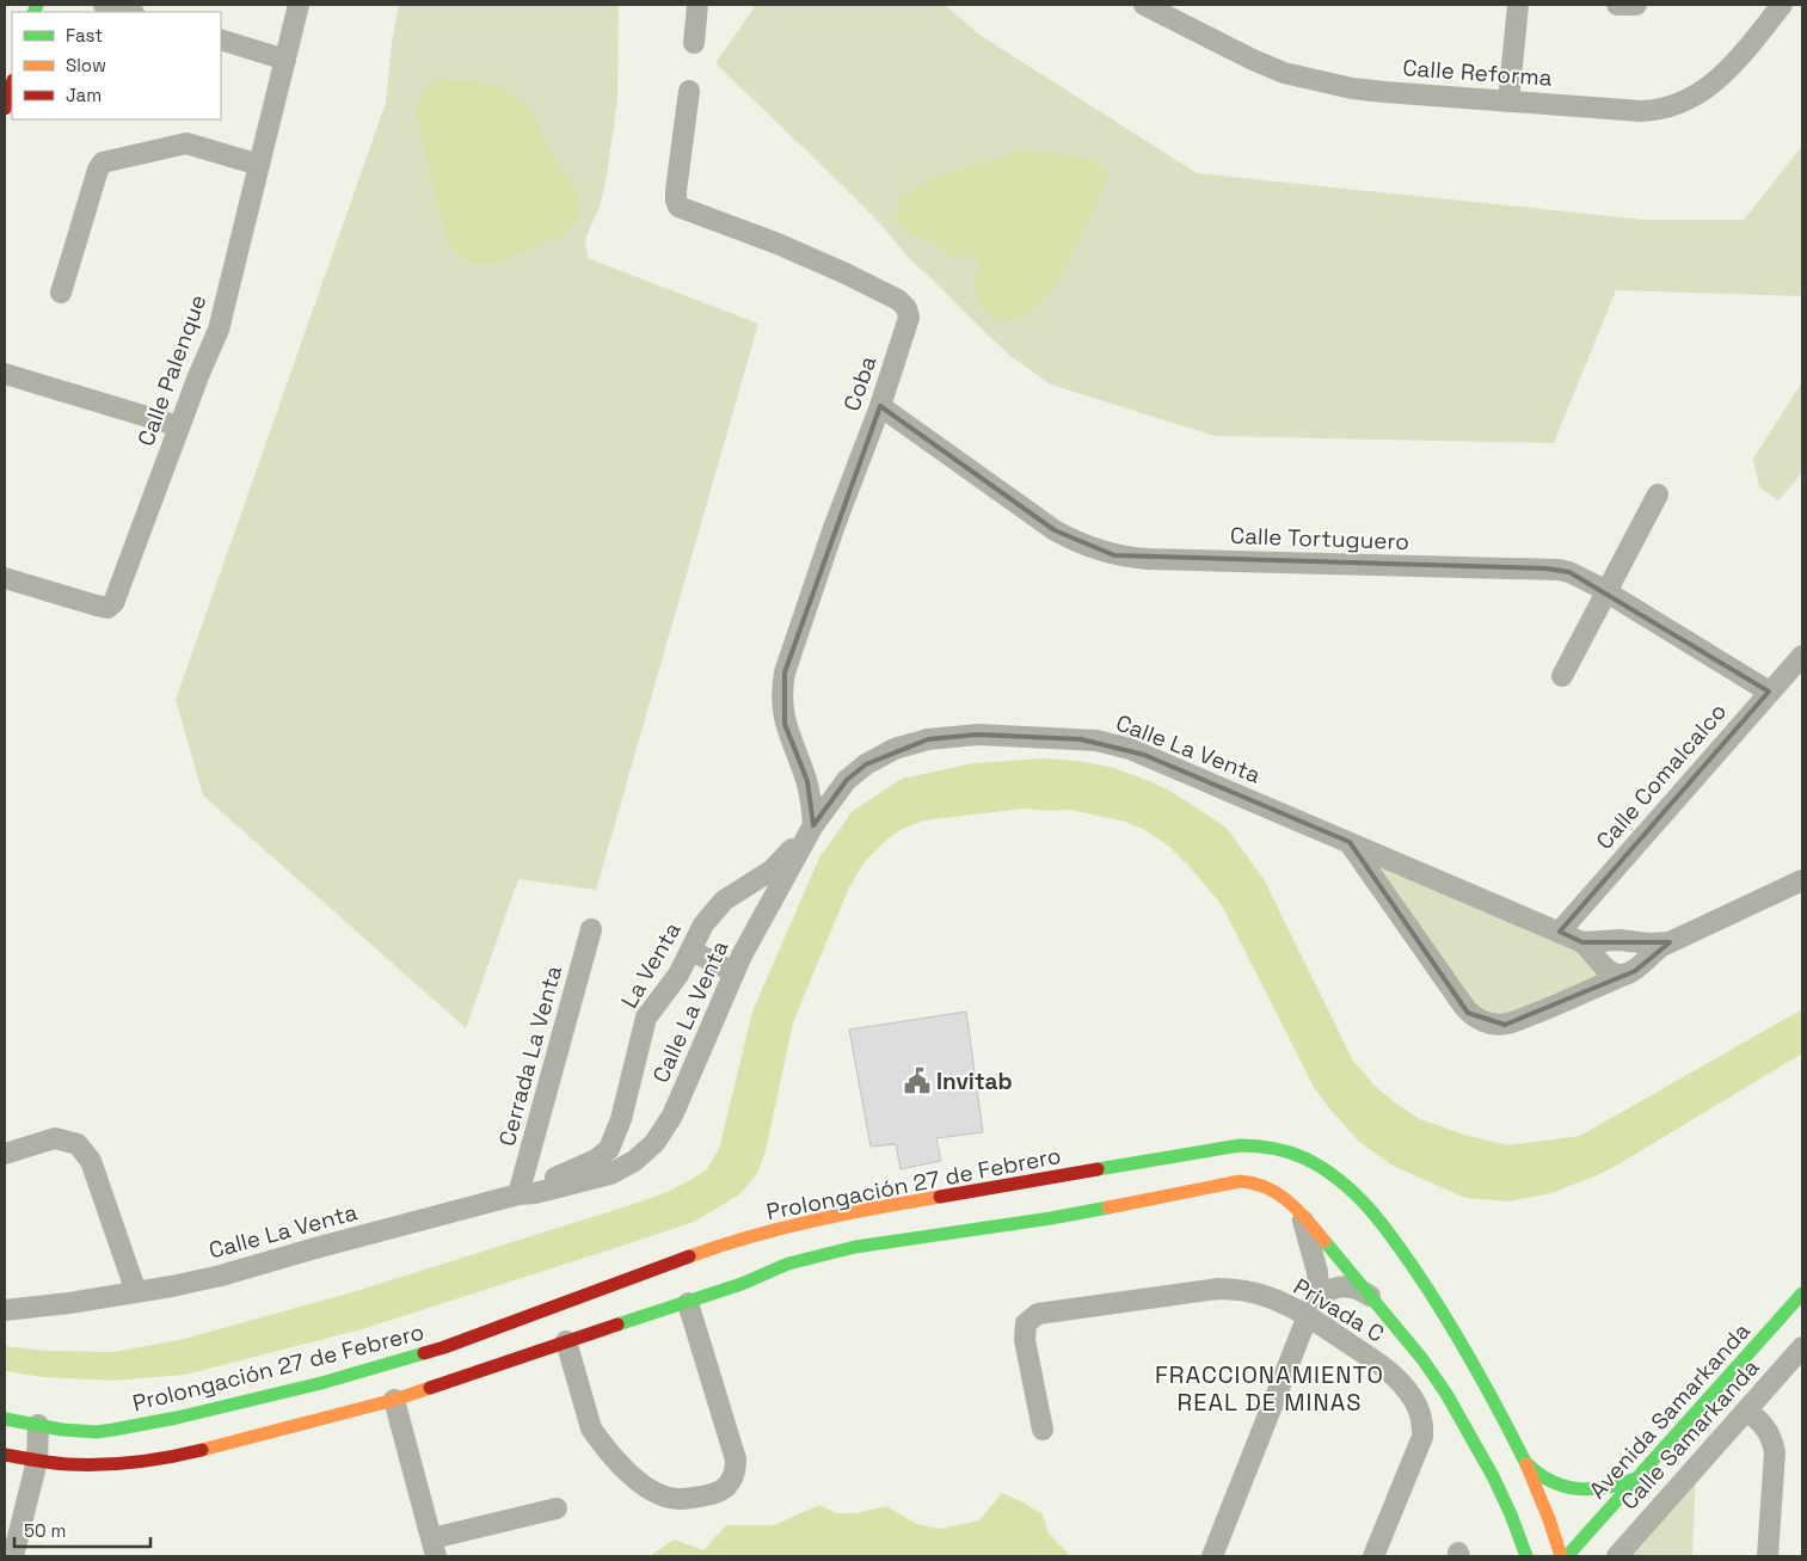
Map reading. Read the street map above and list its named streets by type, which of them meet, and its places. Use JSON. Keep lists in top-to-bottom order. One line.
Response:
{"streets":{"street":["Calle Reforma","Calle Palenque","Coba","Calle Tortuguero","Calle La Venta","Calle Comalcalco","La Venta","Cerrada La Venta","Prolongación 27 de Febrero","Privada C","Avenida Samarkanda","Calle Samarkanda"]},"crossings":[["Coba","Calle Tortuguero"],["Coba","Calle La Venta"],["Coba","La Venta"],["Calle Tortuguero","Calle Comalcalco"],["Calle La Venta","Calle Comalcalco"],["Calle La Venta","La Venta"],["Calle La Venta","Cerrada La Venta"],["La Venta","Cerrada La Venta"]],"districts":["FRACCIONAMIENTO REAL DE MINAS"],"places":{"public building":["Invitab"]},"legend":["Fast","Slow","Jam"],"scale_bar":"50 m"}
